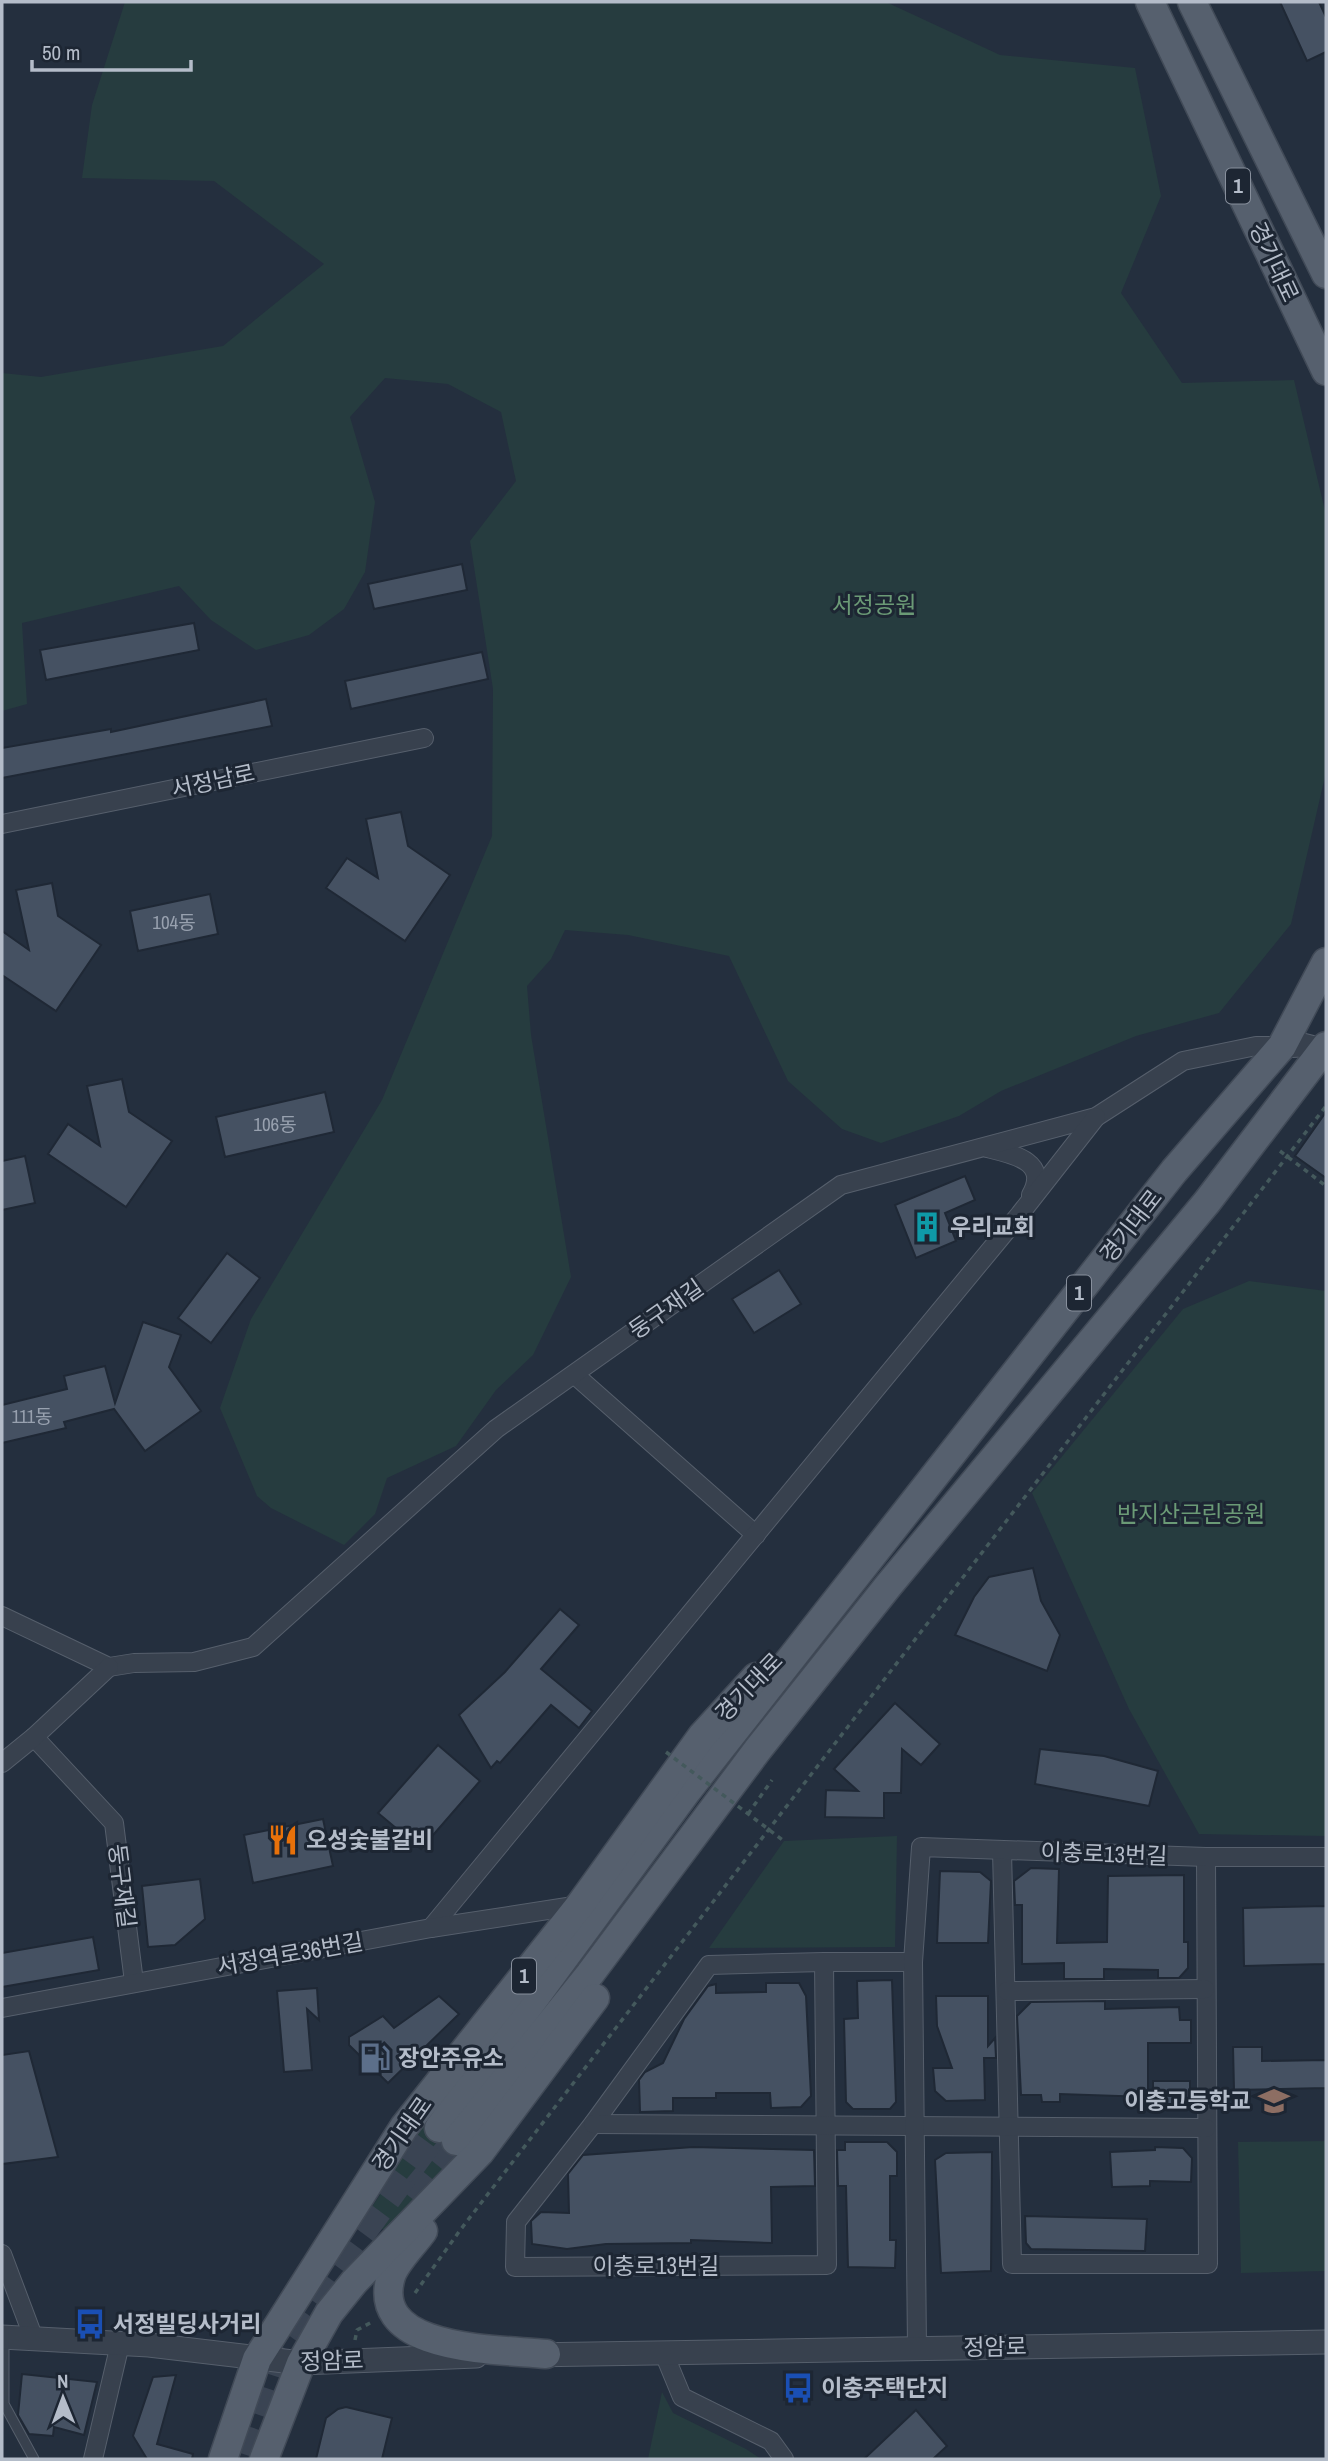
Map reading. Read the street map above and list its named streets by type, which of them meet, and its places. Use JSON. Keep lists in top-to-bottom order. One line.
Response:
{"streets":{"main road":["1","경기대로"],"street":["서정남로","둥구재길","이충로13번길","서정역로36번길","정암로"]},"crossings":[["경기대로","둥구재길"],["경기대로","서정역로36번길"],["경기대로","정암로"],["둥구재길","서정역로36번길"],["이충로13번길","정암로"]],"parks":["서정공원","반지산근린공원"],"places":{"building":["우리교회"],"restaurant":["오성숯불갈비"],"fuel station":["장안주유소"],"school or university":["이충고등학교"],"bus stop":["서정빌딩사거리","이충주택단지"]},"house_numbers":["104동","106동","111동"],"scale_bar":"50 m","north":"top"}
